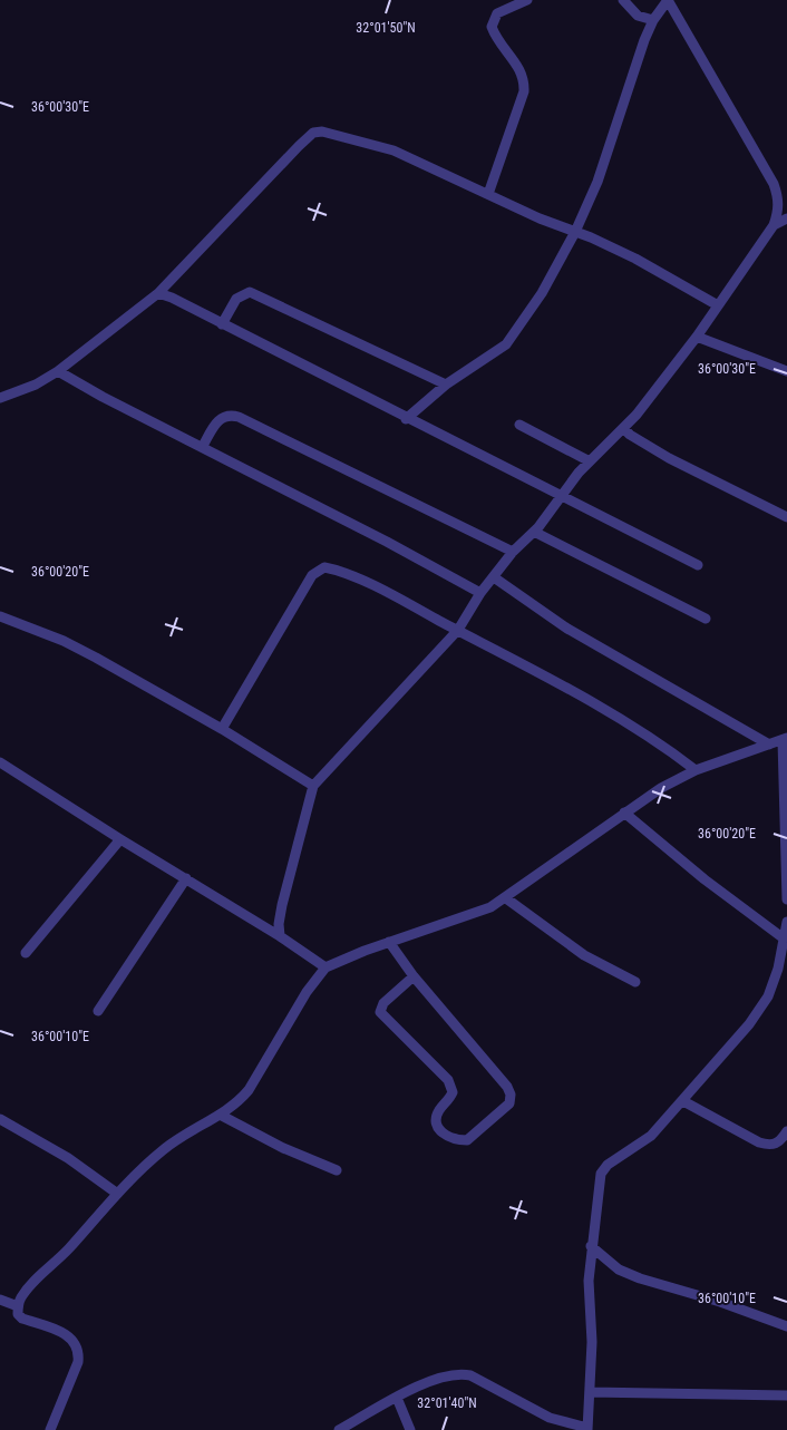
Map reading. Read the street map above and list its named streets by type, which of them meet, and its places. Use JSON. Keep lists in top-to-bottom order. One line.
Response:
{"coordinates":["32°01'50\"N","36°00'30\"E","36°00'20\"E","36°00'10\"E","32°01'40\"N"]}
